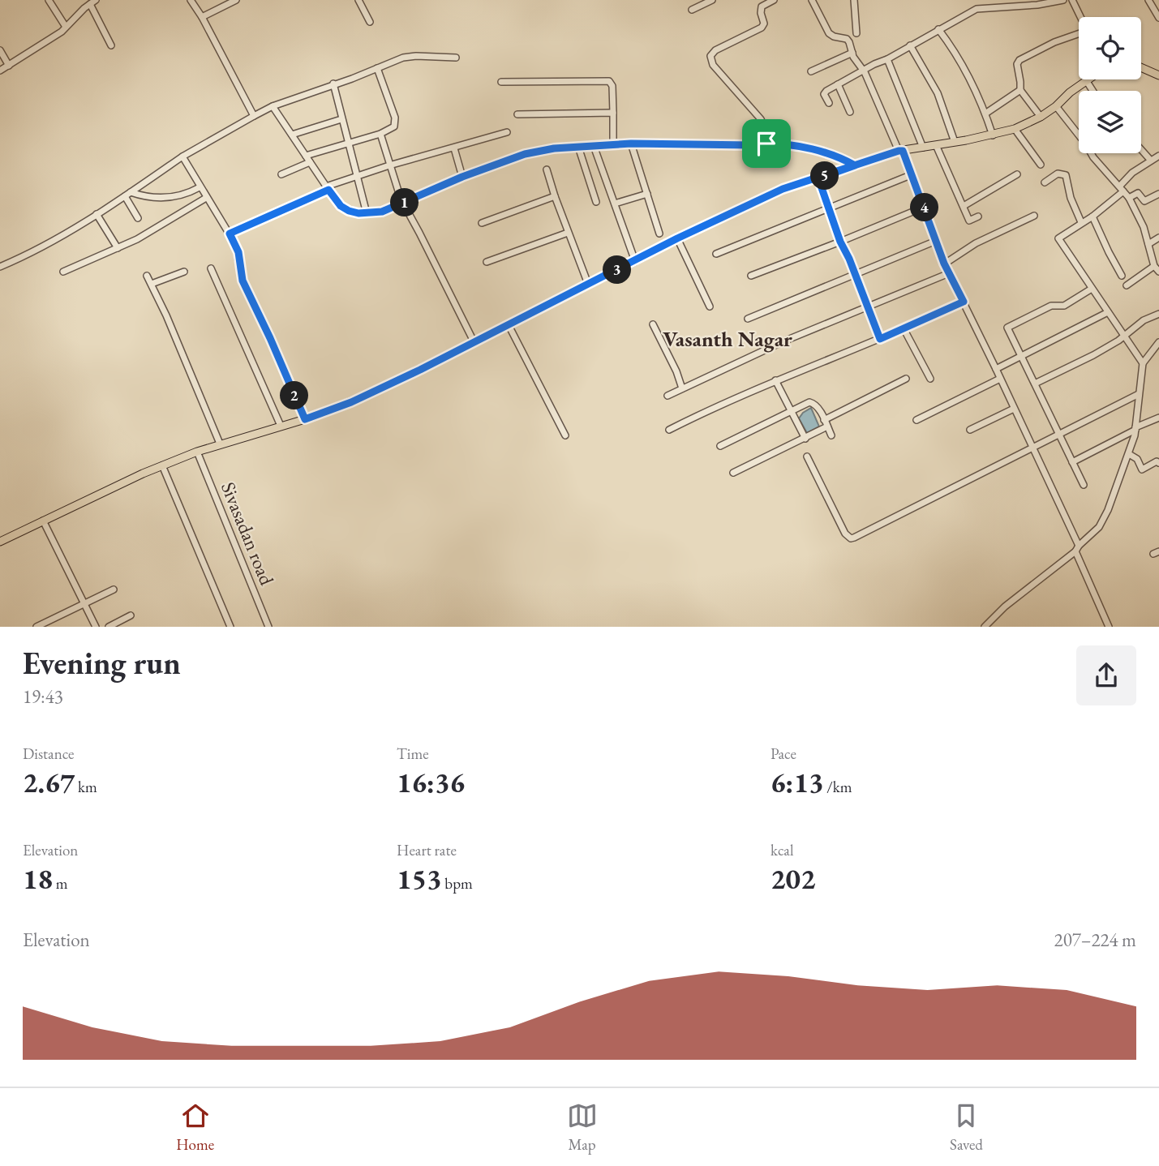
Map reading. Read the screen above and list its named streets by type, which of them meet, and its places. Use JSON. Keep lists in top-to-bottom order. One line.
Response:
{"streets":{"street":["Sivasadan road"]},"districts":["Vasanth Nagar"],"page":{"pins":["5","1","4","3","2"],"heading":["Evening run","19:43"],"stats":[["Distance","2.67 km"],["Time","16:36"],["Pace","6:13 /km"],["Elevation","18 m"],["Heart rate","153 bpm"],["kcal","202"]],"chart":["Elevation","207–224 m"],"tabs":["Home","Map","Saved"]}}
